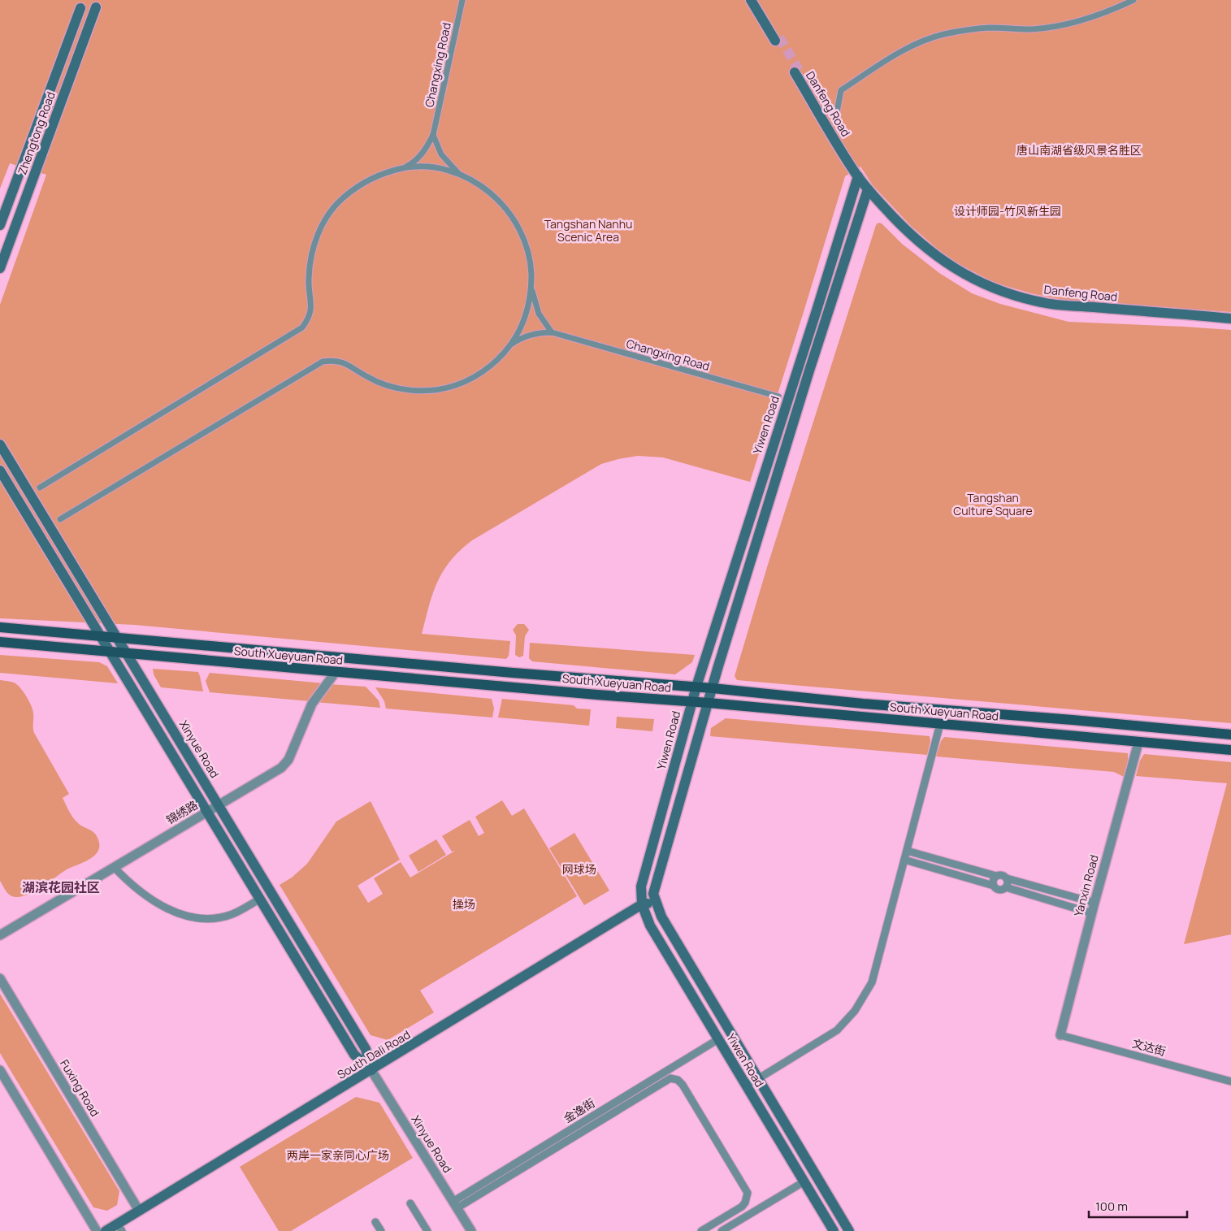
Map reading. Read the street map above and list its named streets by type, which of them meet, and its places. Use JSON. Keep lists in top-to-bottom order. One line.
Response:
{"streets":{"main road":["Danfeng Road","Zhengtong Road","Yiwen Road","South Xueyuan Road","Xinyue Road","South Dali Road"],"street":["Changxing Road","锦绣路","Yanxin Road","文达街","Fuxing Road","金逸街"]},"crossings":[["Changxing Road","Yiwen Road"],["Danfeng Road","Yiwen Road"],["Yiwen Road","South Xueyuan Road"],["Yiwen Road","South Dali Road"],["Yiwen Road","金逸街"],["South Xueyuan Road","Xinyue Road"],["South Xueyuan Road","锦绣路"],["South Xueyuan Road","Yanxin Road"],["Xinyue Road","锦绣路"],["Xinyue Road","South Dali Road"],["Xinyue Road","金逸街"],["Yanxin Road","文达街"],["South Dali Road","Fuxing Road"]],"districts":["湖滨花园社区"],"parks":["唐山南湖省级风景名胜区","设计师园-竹风新生园","Tangshan Nanhu Scenic Area","Tangshan Culture Square","网球场","操场","两岸一家亲同心广场"],"scale_bar":"100 m"}
